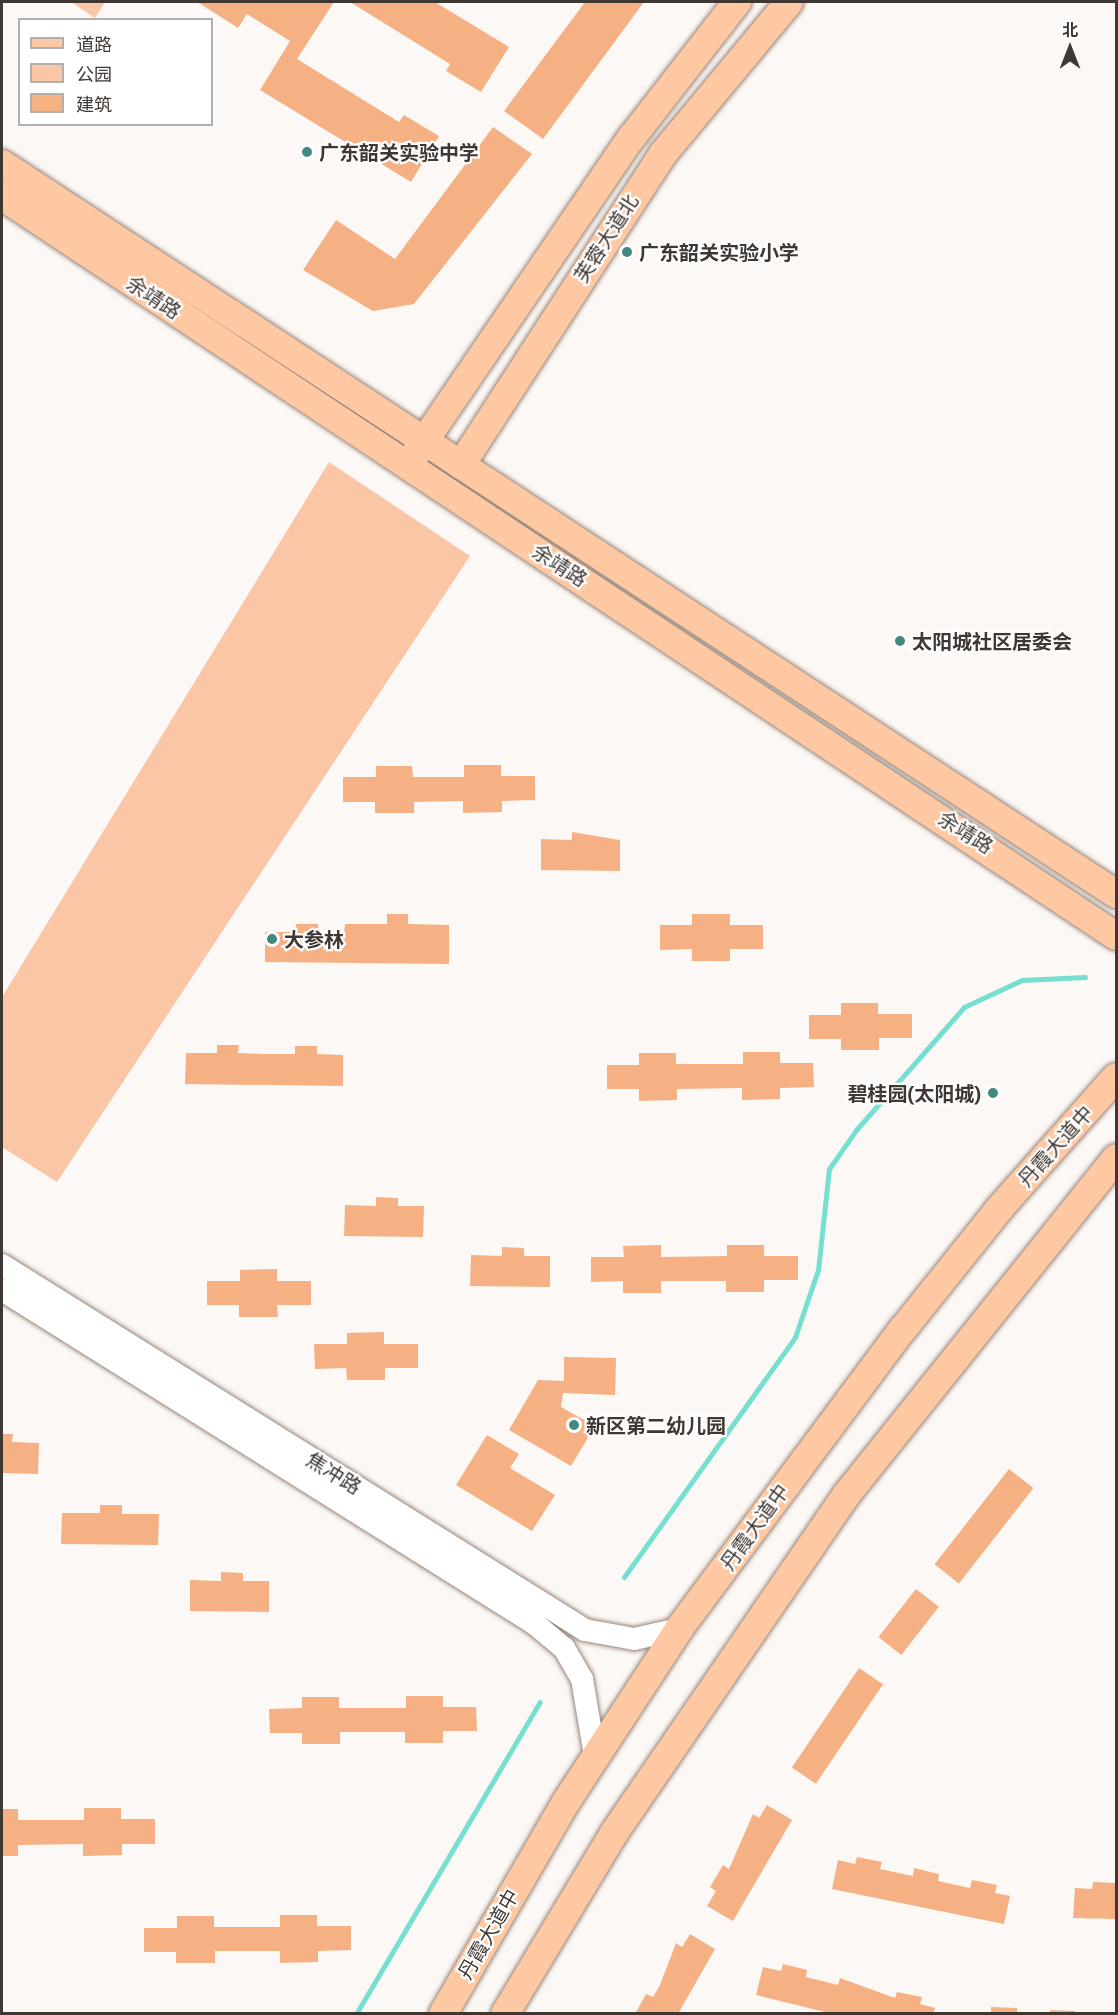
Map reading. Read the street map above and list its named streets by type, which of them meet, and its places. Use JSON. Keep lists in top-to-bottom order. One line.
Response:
{"streets":{"main road":["芙蓉大道北","余靖路","丹霞大道中"],"street":["焦冲路"]},"crossings":[["芙蓉大道北","余靖路"],["丹霞大道中","焦冲路"]],"places":["广东韶关实验中学","广东韶关实验小学","太阳城社区居委会","大参林","碧桂园(太阳城)","新区第二幼儿园"],"legend":["道路","公园","建筑"],"north":"top"}
